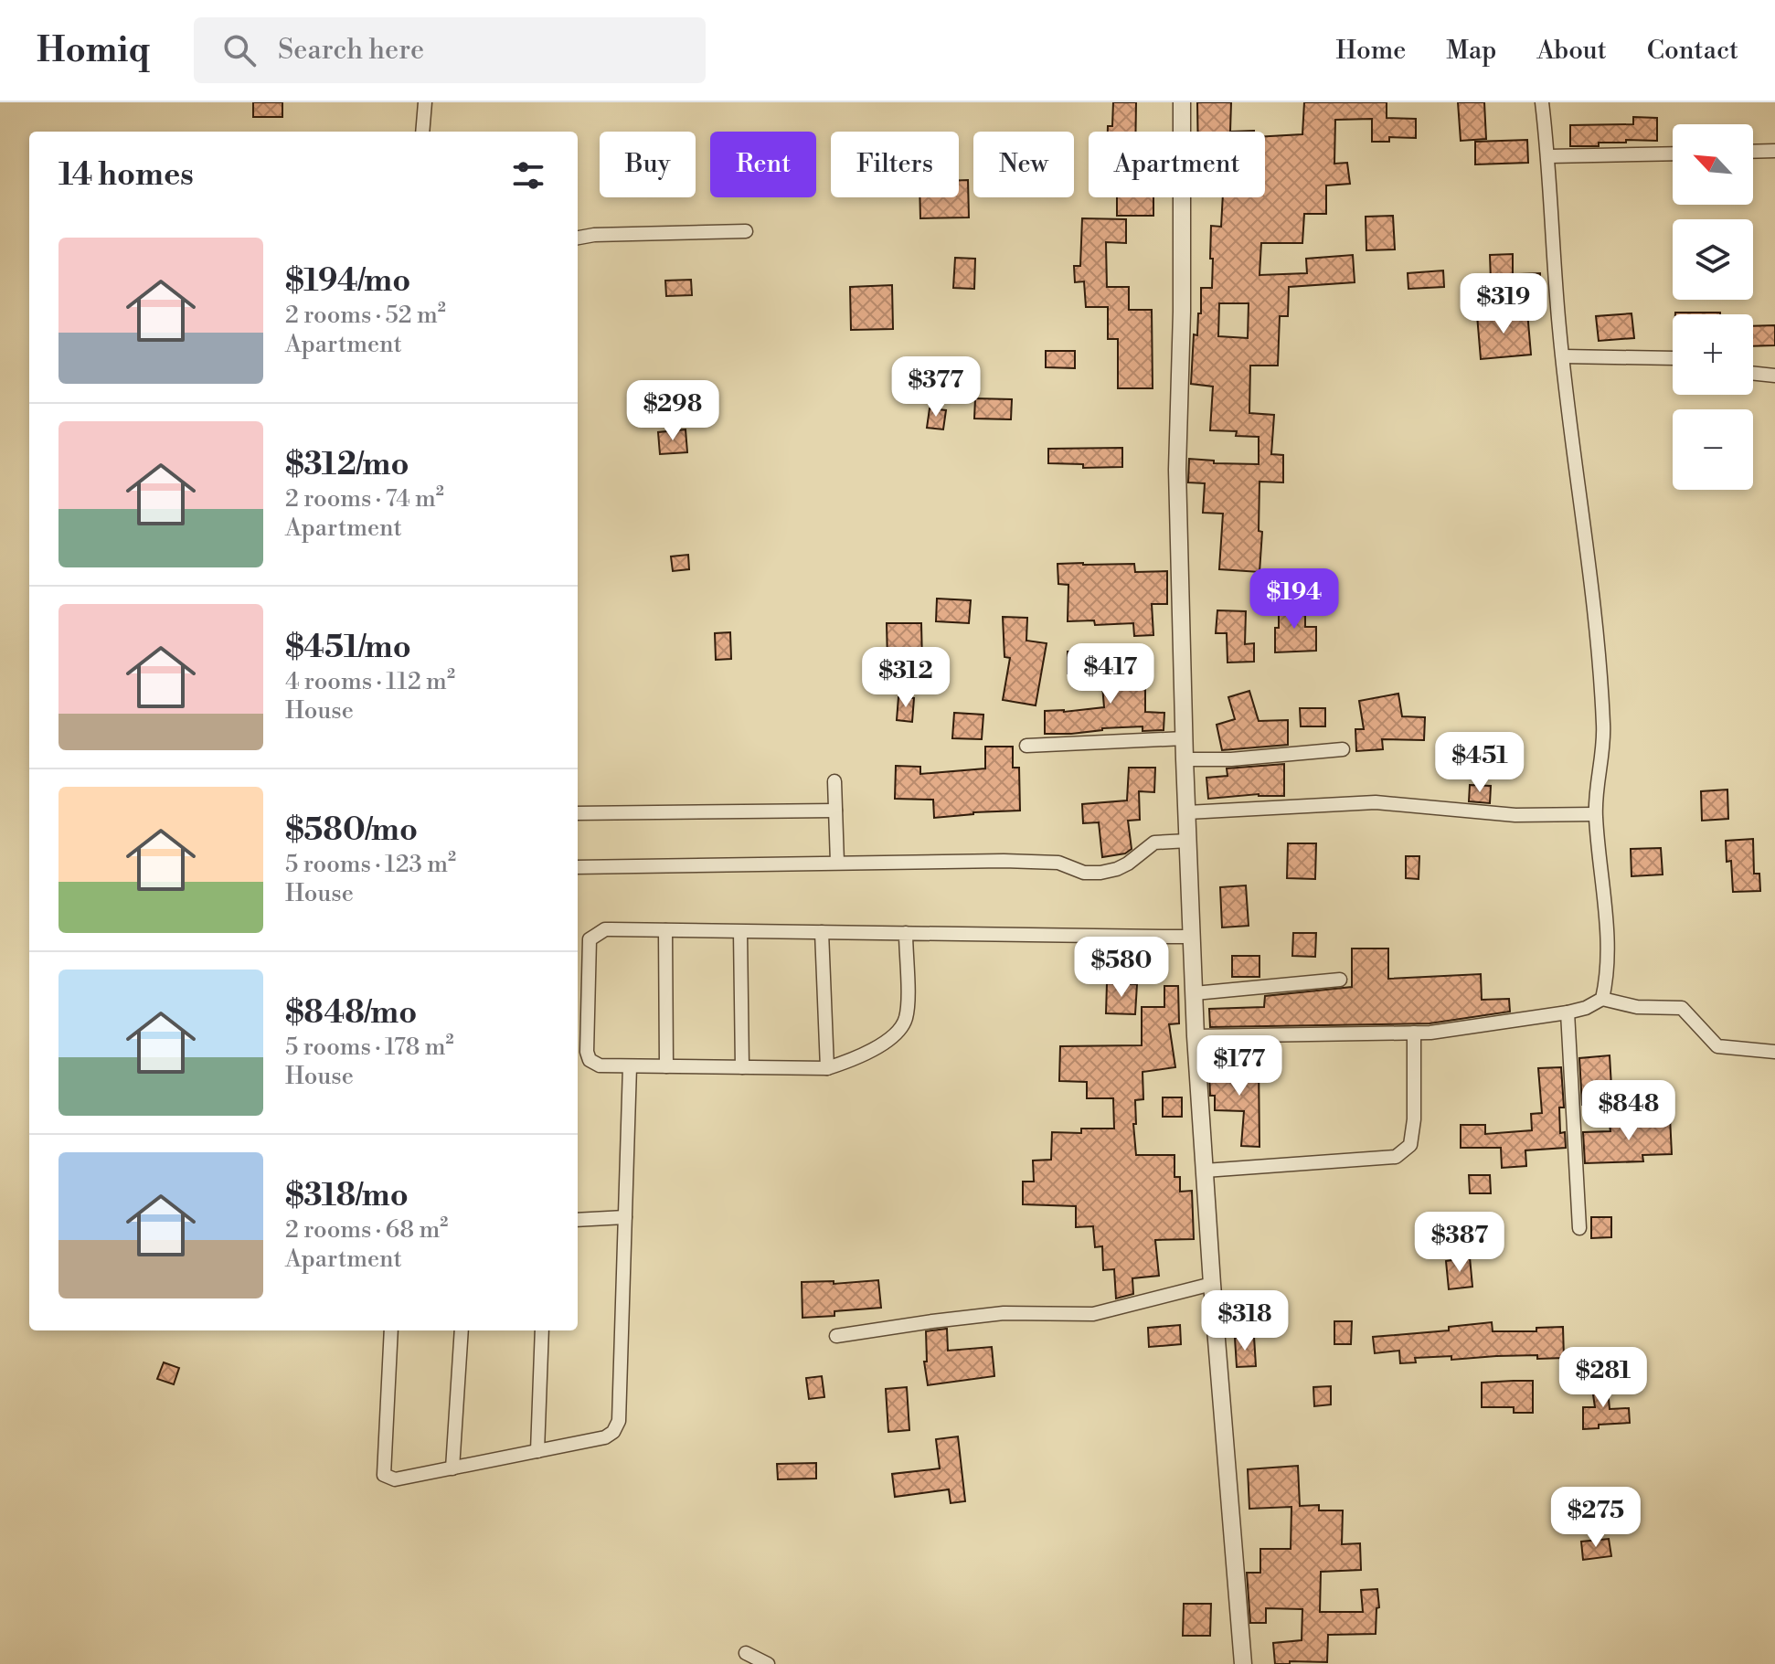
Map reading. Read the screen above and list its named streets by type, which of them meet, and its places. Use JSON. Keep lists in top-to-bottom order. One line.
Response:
{"north":"top left","page":{"header":"Homiq","search":"Search here","nav":["Home","Map","About","Contact"],"map_buttons":["+","−"],"chip":["Buy","Rent","Filters","New","Apartment"],"heading":"14 homes","list":[{"name":"$194/mo","note":"2 rooms · 52 m² · Apartment"},{"name":"$312/mo","note":"2 rooms · 74 m² · Apartment"},{"name":"$451/mo","note":"4 rooms · 112 m² · House"},{"name":"$580/mo","note":"5 rooms · 123 m² · House"},{"name":"$848/mo","note":"5 rooms · 178 m² · House"},{"name":"$318/mo","note":"2 rooms · 68 m² · Apartment"}],"price":["$319","$377","$298","$194","$417","$312","$451","$580","$177","$848","$387","$318","$281","$275"]}}
